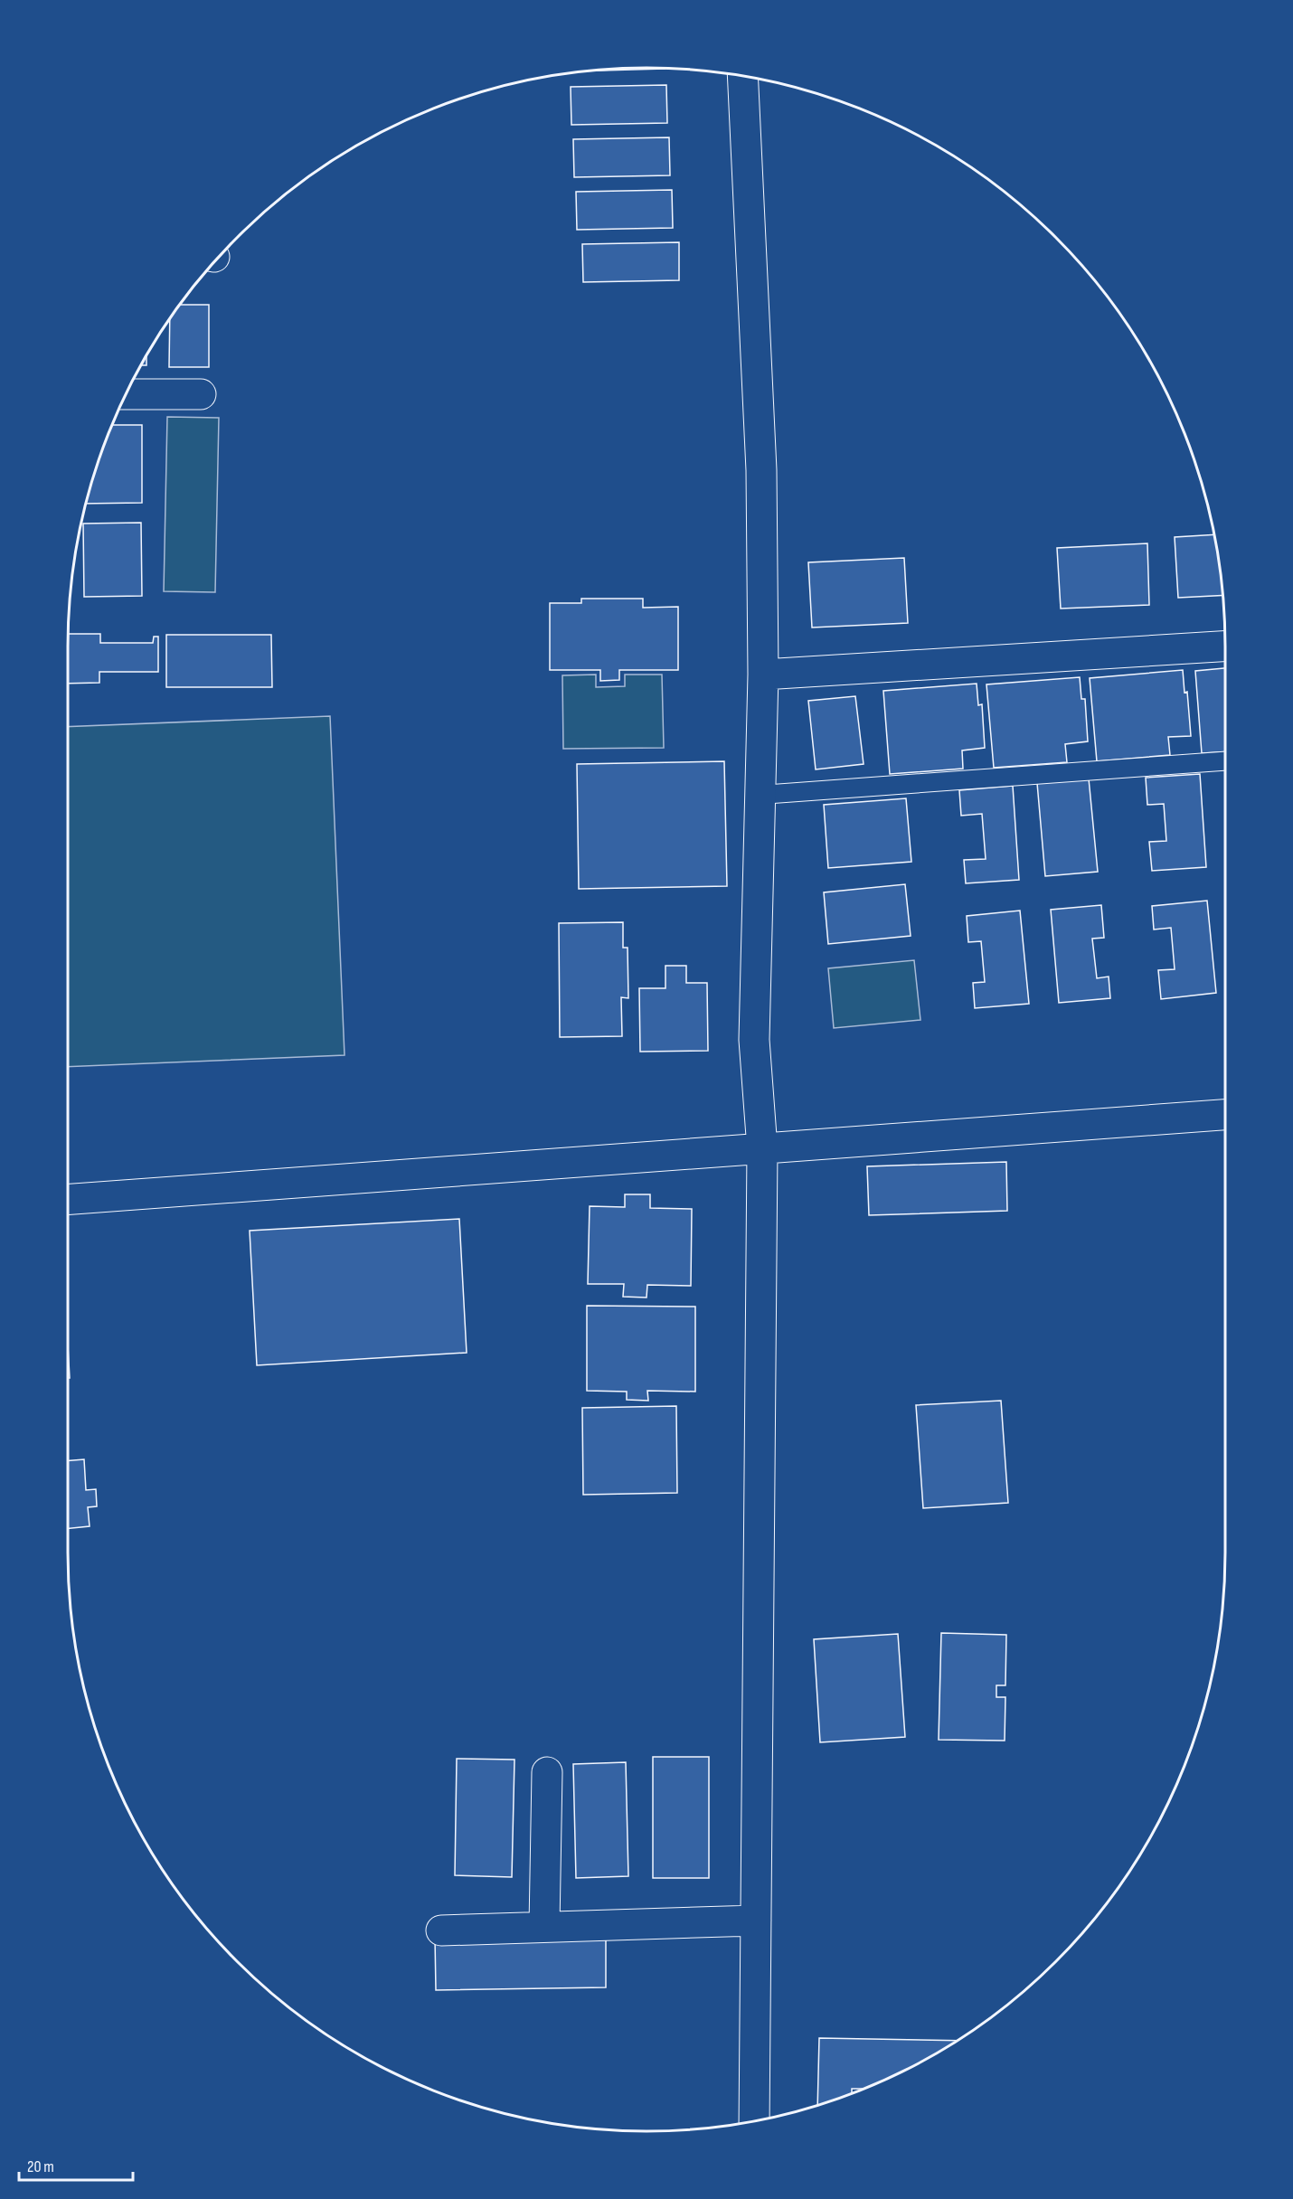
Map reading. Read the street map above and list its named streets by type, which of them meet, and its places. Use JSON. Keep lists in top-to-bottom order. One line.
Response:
{"scale_bar":"20 m"}
